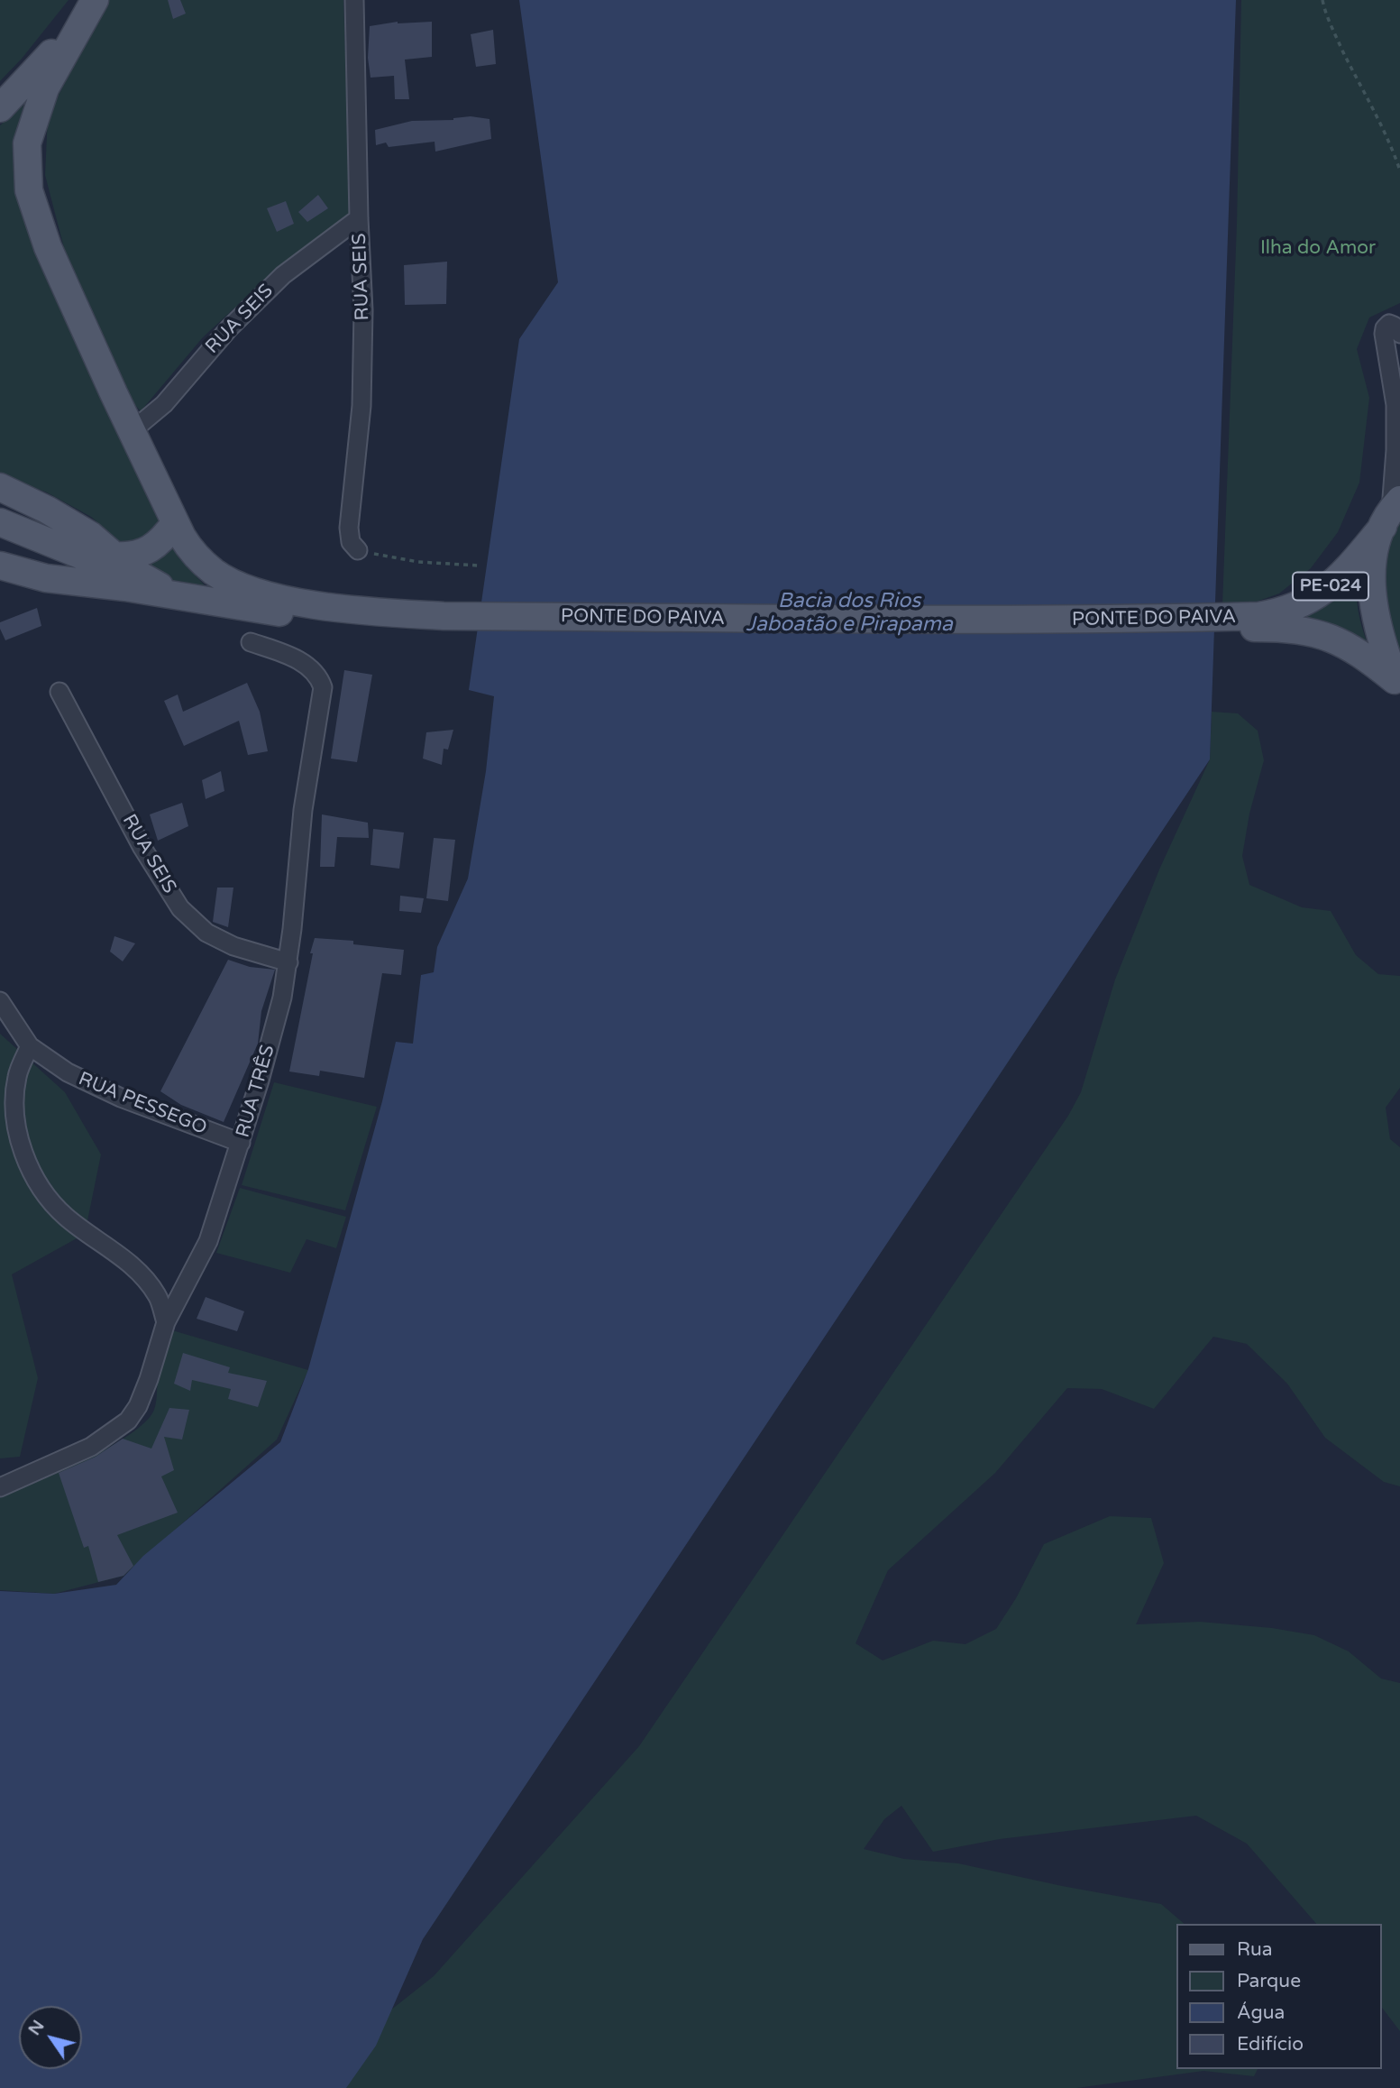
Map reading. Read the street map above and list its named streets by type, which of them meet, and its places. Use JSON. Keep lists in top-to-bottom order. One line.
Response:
{"streets":{"main road":["PE-024","PONTE DO PAIVA"],"street":["RUA SEIS","RUA TRÊS","RUA PESSEGO"]},"crossings":[["RUA SEIS","RUA TRÊS"],["PE-024","PONTE DO PAIVA"],["RUA TRÊS","RUA PESSEGO"]],"water":["Bacia dos Rios Jaboatão e Pirapama"],"parks":["Ilha do Amor"],"legend":["Rua","Parque","Água","Edifício"],"north":"top left"}
